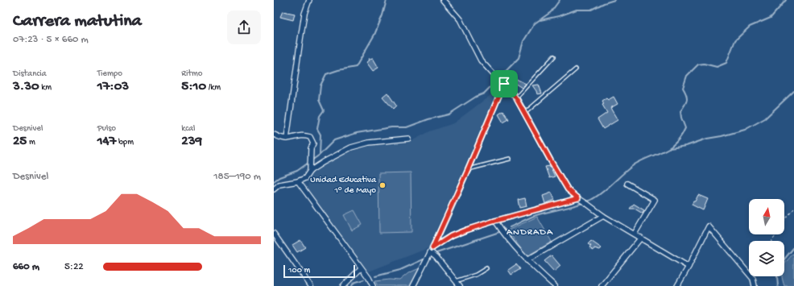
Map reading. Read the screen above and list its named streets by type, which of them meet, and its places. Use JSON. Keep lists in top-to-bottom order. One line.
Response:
{"districts":["ANDRADA"],"places":["Unidad Educativa 1° de Mayo"],"scale_bar":"100 m","north":"top","page":{"heading":["Carrera matutina","07:23 · 5 × 660 m"],"stats":[["Distancia","3.30 km"],["Tiempo","17:03"],["Ritmo","5:10 /km"],["Desnivel","25 m"],["Pulso","147 bpm"],["kcal","239"]],"chart":["Desnivel","185–190 m"],"list":[{"name":"660 m","note":"5:22"}],"scale":"100 m"}}
